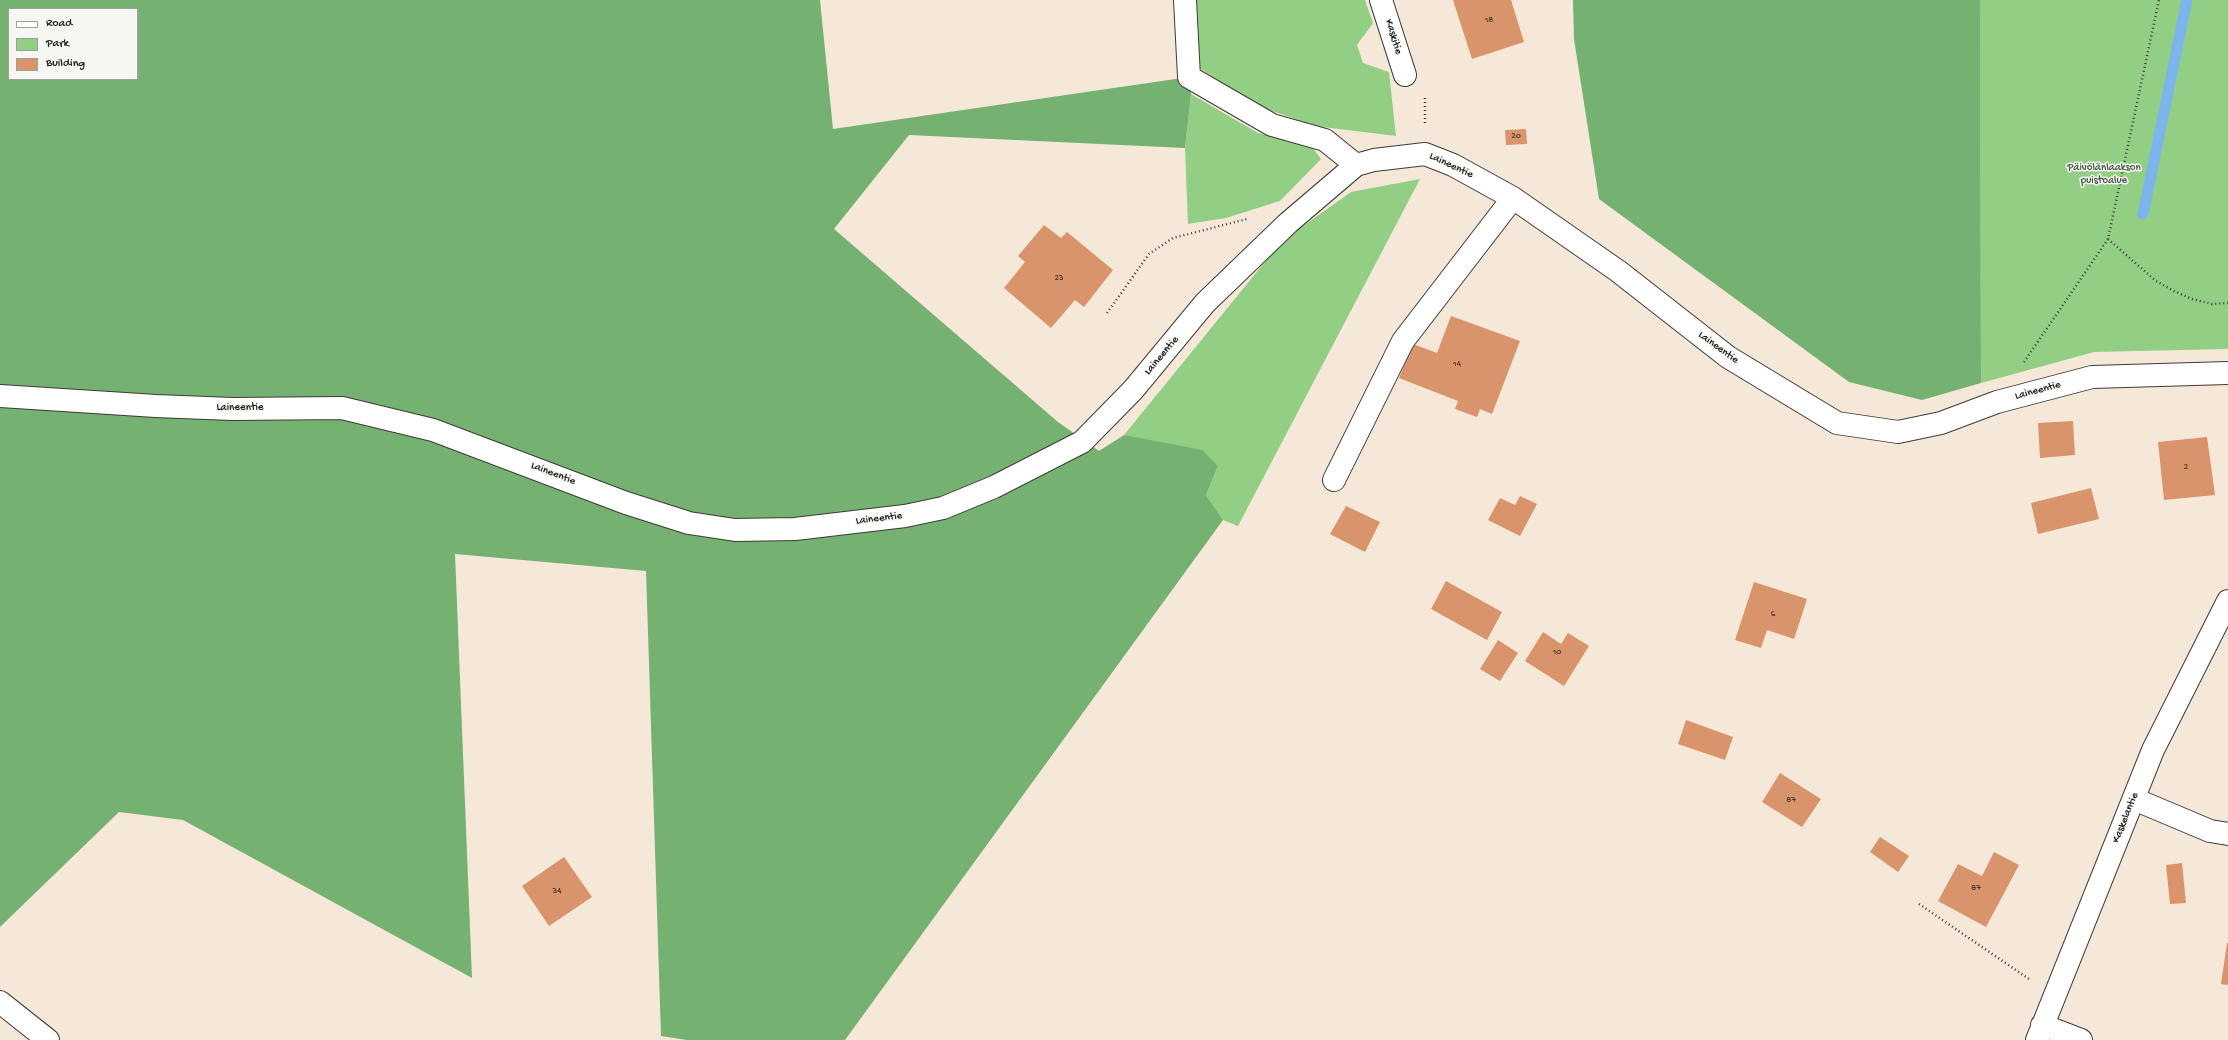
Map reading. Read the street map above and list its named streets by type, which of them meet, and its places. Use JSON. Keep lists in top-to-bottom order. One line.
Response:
{"streets":{"street":["Kaskitie","Laineentie","Kaskelantie"]},"parks":["Päivölänlaakson puistoalue"],"house_numbers":["18","20","23","14","2","6","10","87","87","34"],"legend":["Road","Park","Building"]}
